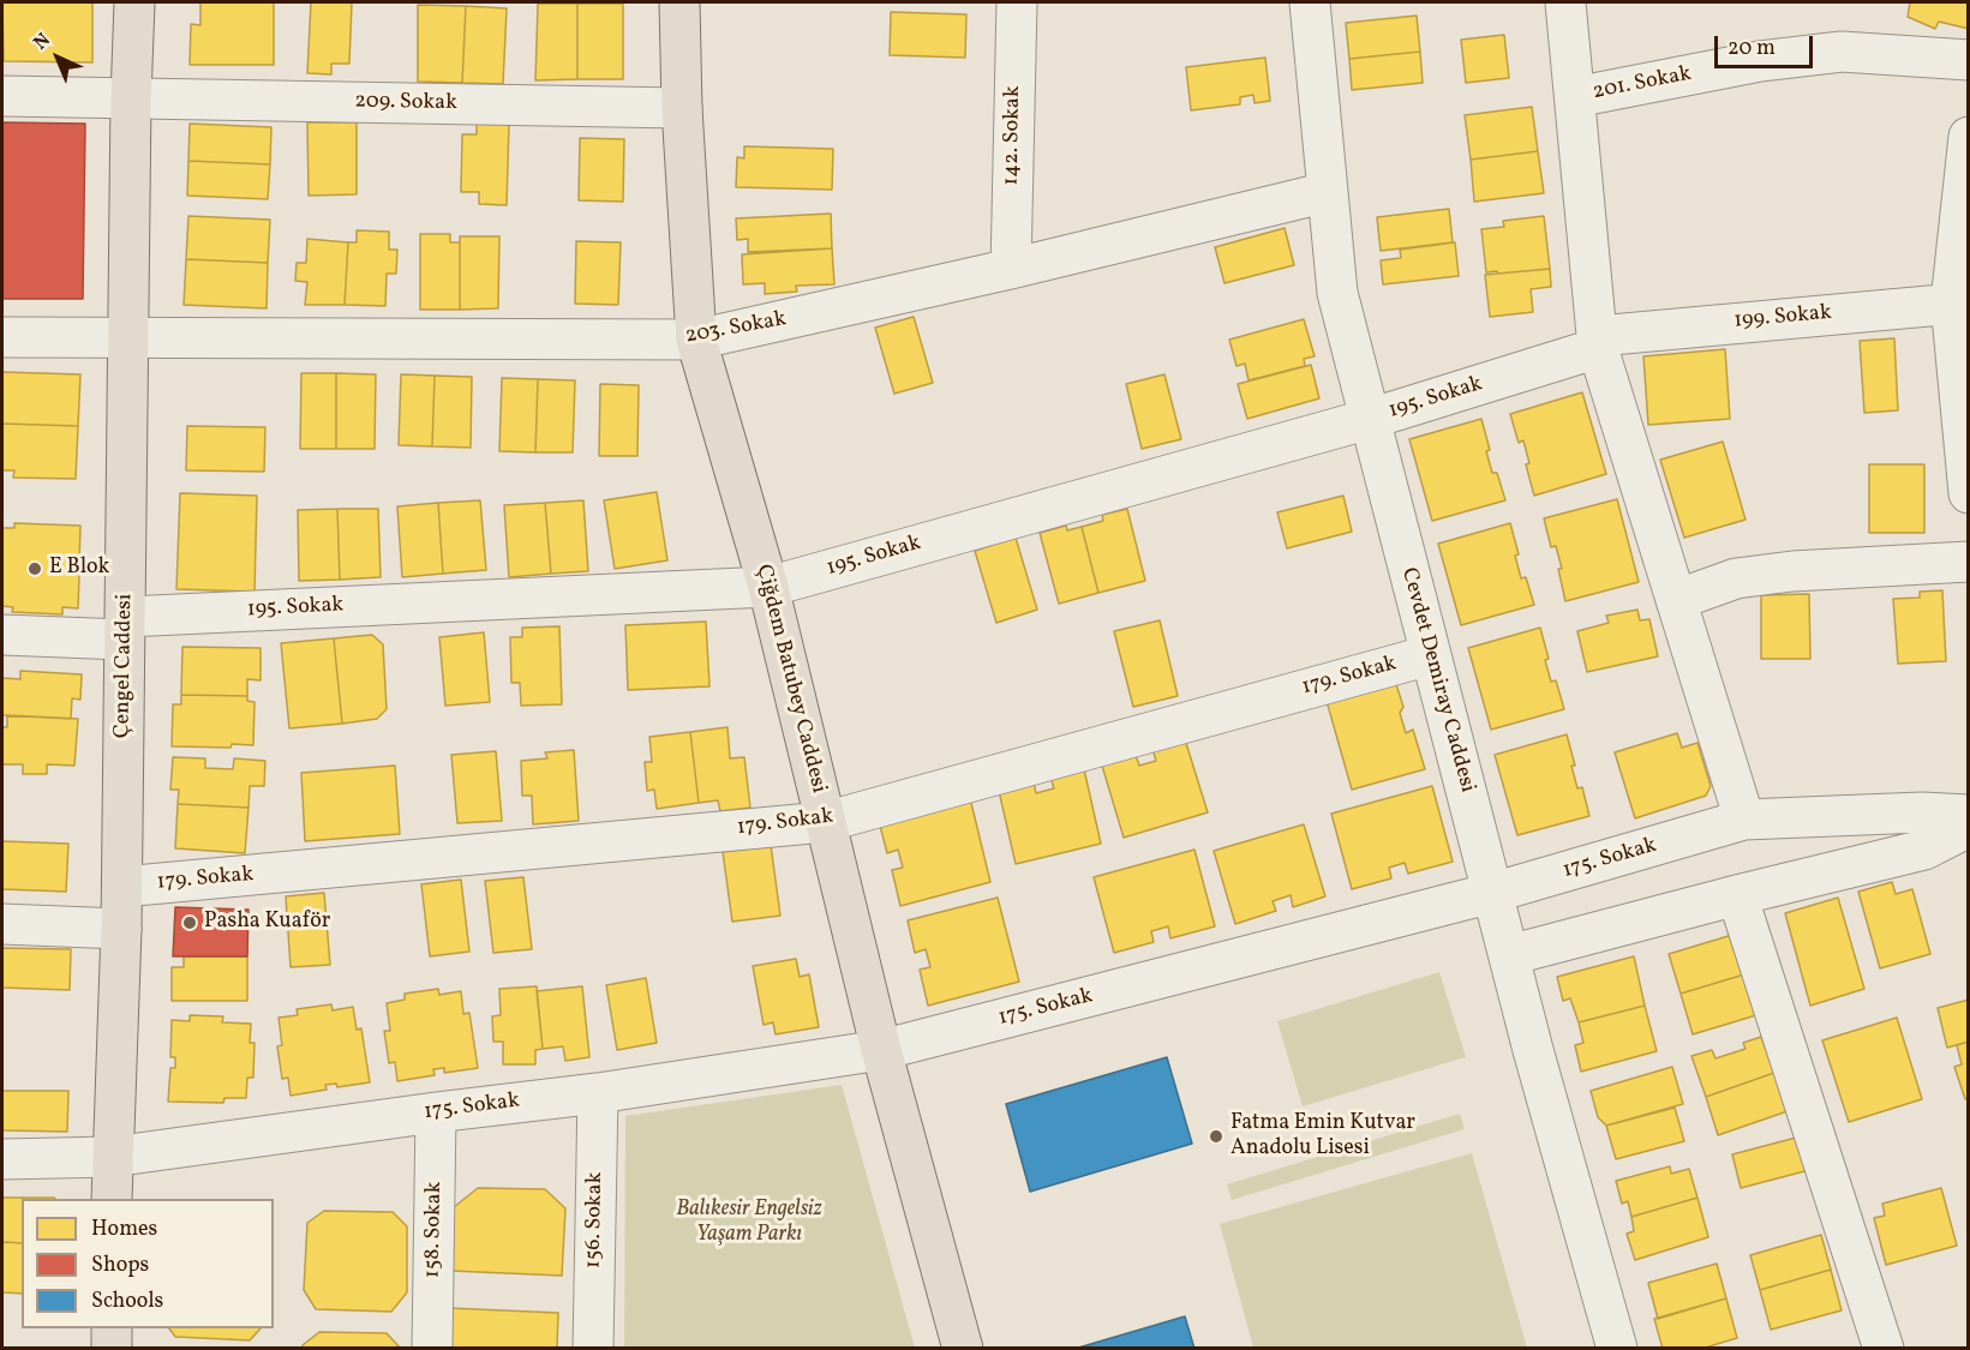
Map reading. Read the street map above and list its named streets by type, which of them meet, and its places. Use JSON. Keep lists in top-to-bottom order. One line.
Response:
{"streets":{"main road":["Çengel Caddesi","Çiğdem Batubey Caddesi"],"street":["201. Sokak","209. Sokak","142. Sokak","199. Sokak","203. Sokak","195. Sokak","179. Sokak","Cevdet Demiray Caddesi","175. Sokak","156. Sokak","158. Sokak"]},"crossings":[["209. Sokak","Çengel Caddesi"],["209. Sokak","Çiğdem Batubey Caddesi"],["142. Sokak","203. Sokak"],["199. Sokak","195. Sokak"],["203. Sokak","Çengel Caddesi"],["203. Sokak","Çiğdem Batubey Caddesi"],["203. Sokak","Cevdet Demiray Caddesi"],["195. Sokak","Çengel Caddesi"],["195. Sokak","Çiğdem Batubey Caddesi"],["195. Sokak","Cevdet Demiray Caddesi"],["Çengel Caddesi","179. Sokak"],["Çengel Caddesi","175. Sokak"],["179. Sokak","Çiğdem Batubey Caddesi"],["179. Sokak","Cevdet Demiray Caddesi"],["Çiğdem Batubey Caddesi","175. Sokak"],["Cevdet Demiray Caddesi","175. Sokak"],["175. Sokak","156. Sokak"],["175. Sokak","158. Sokak"]],"parks":["Balıkesir Engelsiz Yaşam Parkı"],"places":["E Blok","Pasha Kuaför","Fatma Emin Kutvar Anadolu Lisesi"],"legend":["Homes","Shops","Schools"],"scale_bar":"20 m","north":"top left"}
